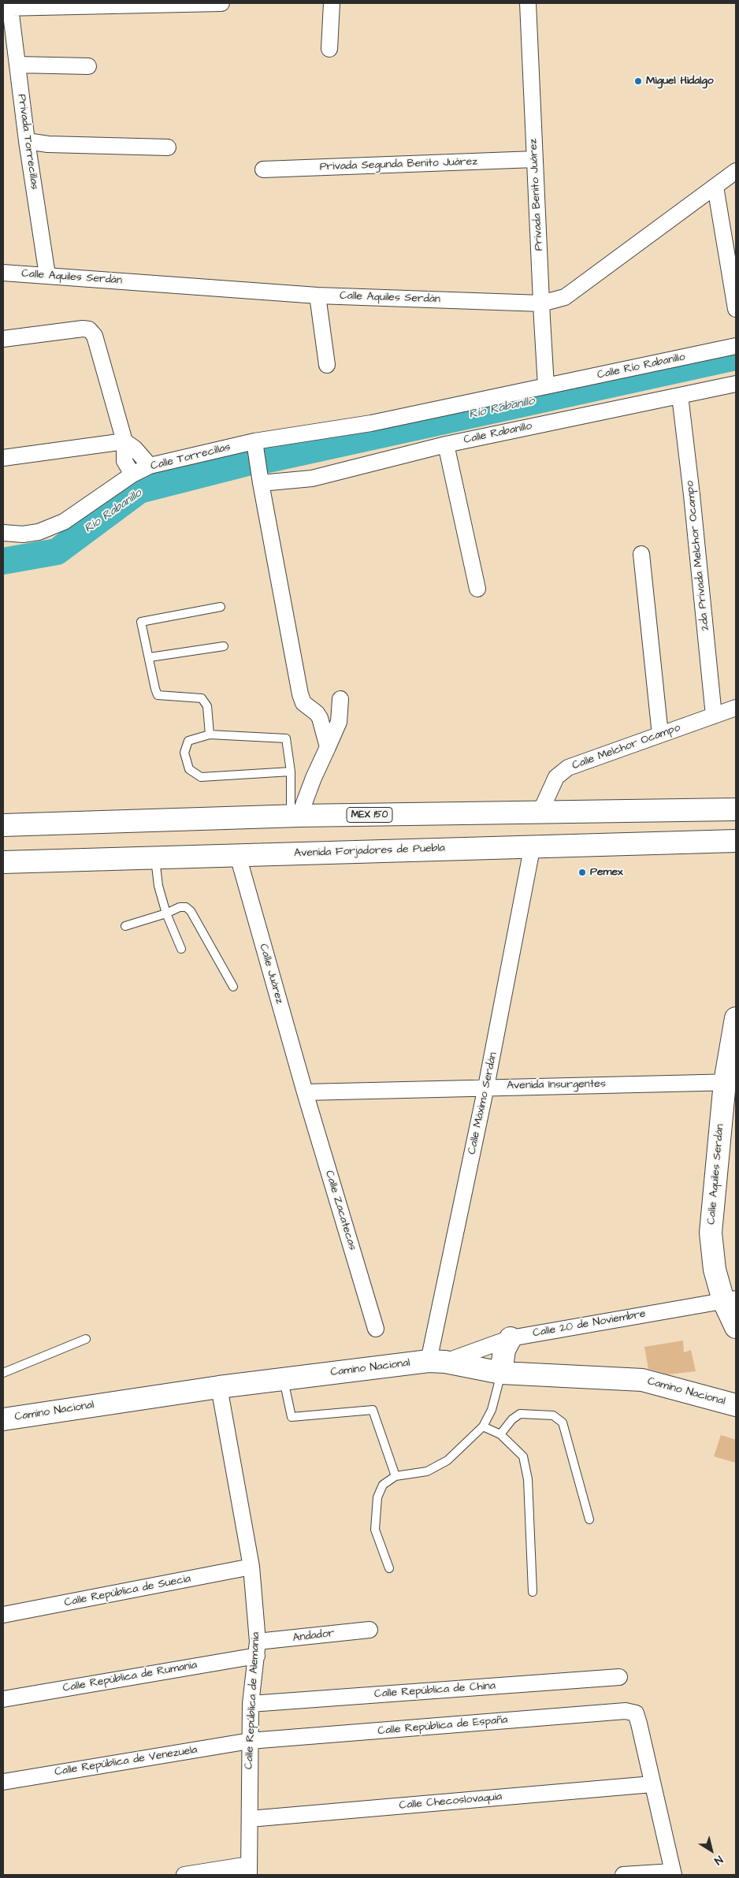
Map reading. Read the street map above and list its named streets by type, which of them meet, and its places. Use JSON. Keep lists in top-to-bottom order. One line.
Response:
{"streets":{"main road":["Calle Aquiles Serdán","MEX 150","Avenida Forjadores de Puebla","Camino Nacional"],"street":["Privada Torrecillas","Privada Segunda Benito Juárez","Privada Benito Juárez","Calle Río Rabanillo","Calle Rabanillo","Calle Torrecillas","2da Privada Melchor Ocampo","Calle Melchor Ocampo","Calle Juárez","Avenida Insurgentes","Calle Máximo Serdán","Calle Zacatecas","Calle 20 de Noviembre","Calle República de Suecia","Andador","Calle República de Rumania","Calle República de China","Calle República de Alemania","Calle República de España","Calle República de Venezuela","Calle Checoslovaquia"]},"crossings":[["Privada Torrecillas","Calle Aquiles Serdán"],["Privada Segunda Benito Juárez","Privada Benito Juárez"],["Privada Benito Juárez","Calle Aquiles Serdán"],["Privada Benito Juárez","Calle Río Rabanillo"],["Calle Aquiles Serdán","Avenida Insurgentes"],["Calle Aquiles Serdán","Calle 20 de Noviembre"],["Calle Río Rabanillo","Calle Torrecillas"],["Calle Rabanillo","2da Privada Melchor Ocampo"],["2da Privada Melchor Ocampo","Calle Melchor Ocampo"],["Calle Melchor Ocampo","MEX 150"],["Avenida Forjadores de Puebla","Calle Juárez"],["Avenida Forjadores de Puebla","Calle Máximo Serdán"],["Calle Juárez","Avenida Insurgentes"],["Calle Juárez","Calle Zacatecas"],["Avenida Insurgentes","Calle Máximo Serdán"],["Avenida Insurgentes","Calle Zacatecas"],["Calle Máximo Serdán","Calle 20 de Noviembre"],["Calle Máximo Serdán","Camino Nacional"],["Calle 20 de Noviembre","Camino Nacional"],["Camino Nacional","Calle República de Alemania"],["Calle República de Suecia","Calle República de Alemania"],["Andador","Calle República de Rumania"],["Andador","Calle República de Alemania"],["Calle República de Rumania","Calle República de Alemania"],["Calle República de China","Calle República de Alemania"],["Calle República de Alemania","Calle República de España"],["Calle República de Alemania","Calle República de Venezuela"],["Calle República de Alemania","Calle Checoslovaquia"],["Calle República de España","Calle República de Venezuela"],["Calle República de España","Calle Checoslovaquia"]],"water":["Río Rabanillo"],"places":["Miguel Hidalgo","Pemex"],"north":"bottom right"}
